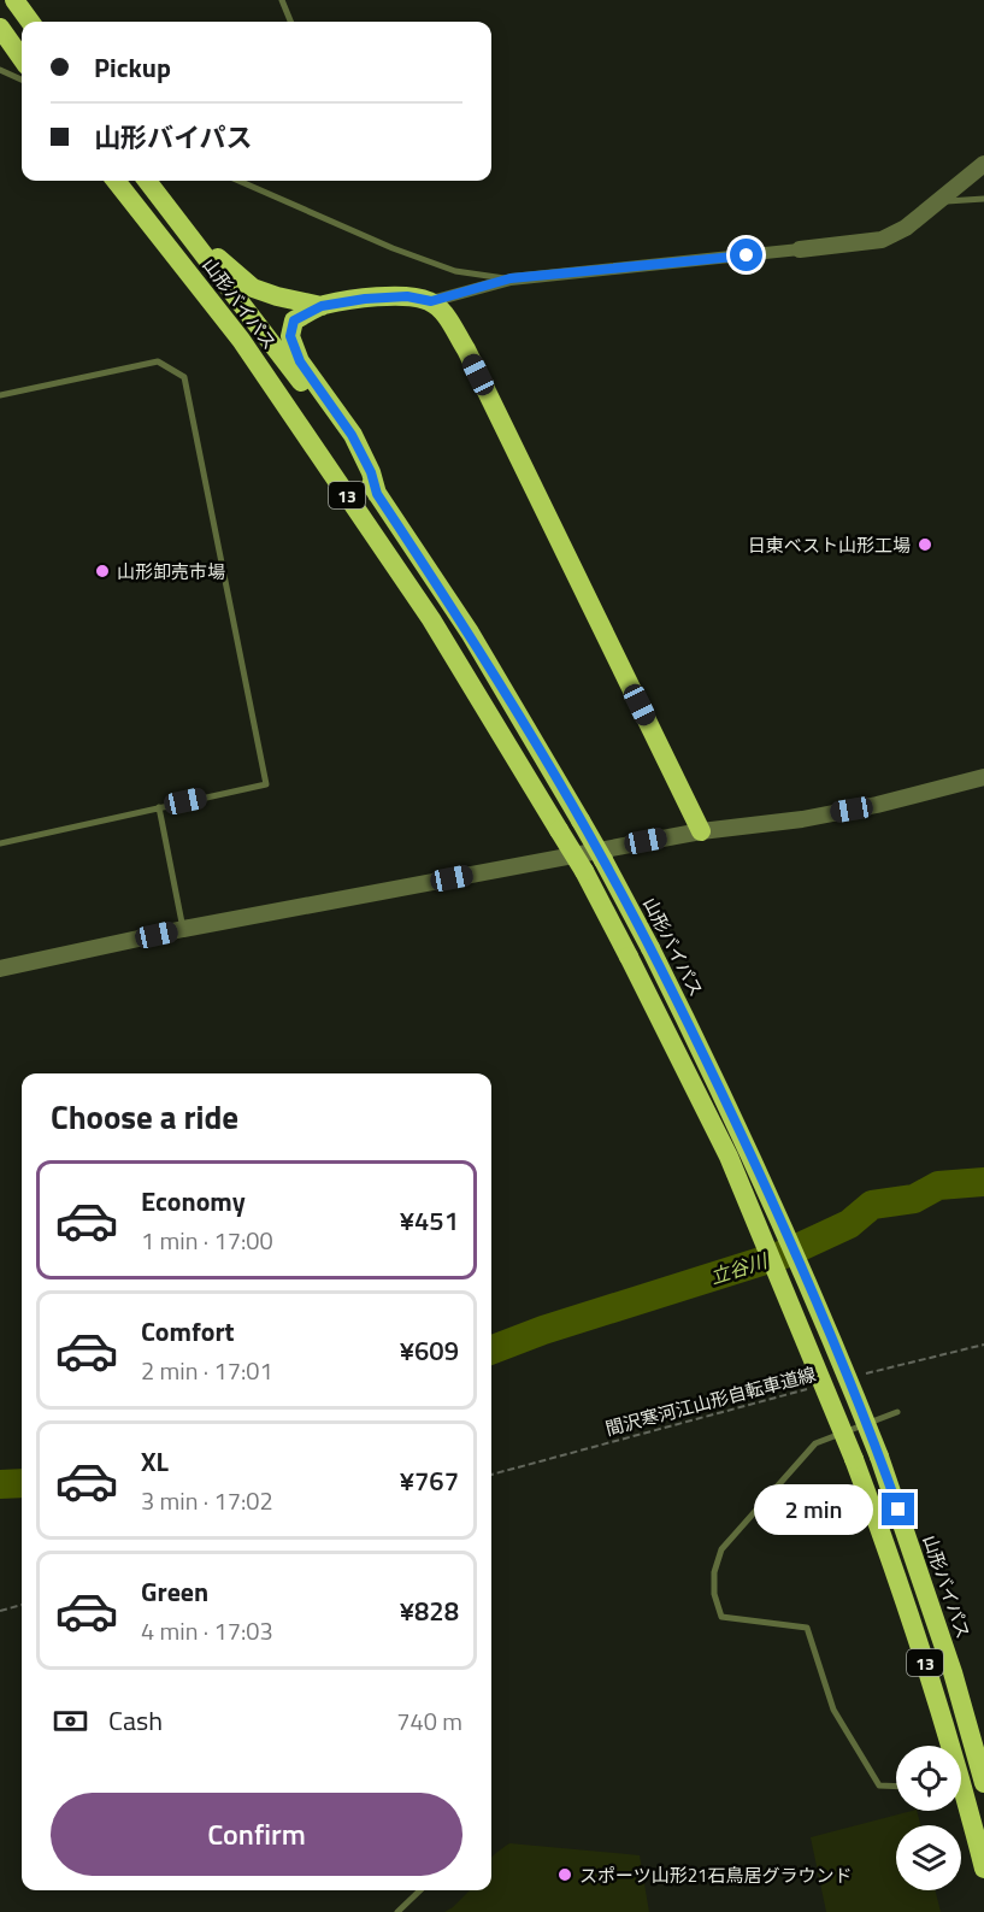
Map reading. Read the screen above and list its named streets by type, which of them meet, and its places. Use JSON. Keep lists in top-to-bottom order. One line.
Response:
{"streets":{"highway":["山形バイパス","13"],"path":["間沢寒河江山形自転車道線"]},"water":["立谷川"],"places":["日東ベスト山形工場","山形卸売市場","スポーツ山形21石鳥居グラウンド"],"page":{"banner":["Pickup","山形バイパス"],"heading":"Choose a ride","list":[{"name":"Economy","note":"1 min · 17:00","value":"¥451"},{"name":"Comfort","note":"2 min · 17:01","value":"¥609"},{"name":"XL","note":"3 min · 17:02","value":"¥767"},{"name":"Green","note":"4 min · 17:03","value":"¥828"}],"bubble":"2 min","pay":["Cash","740 m"],"buttons":"Confirm"}}
